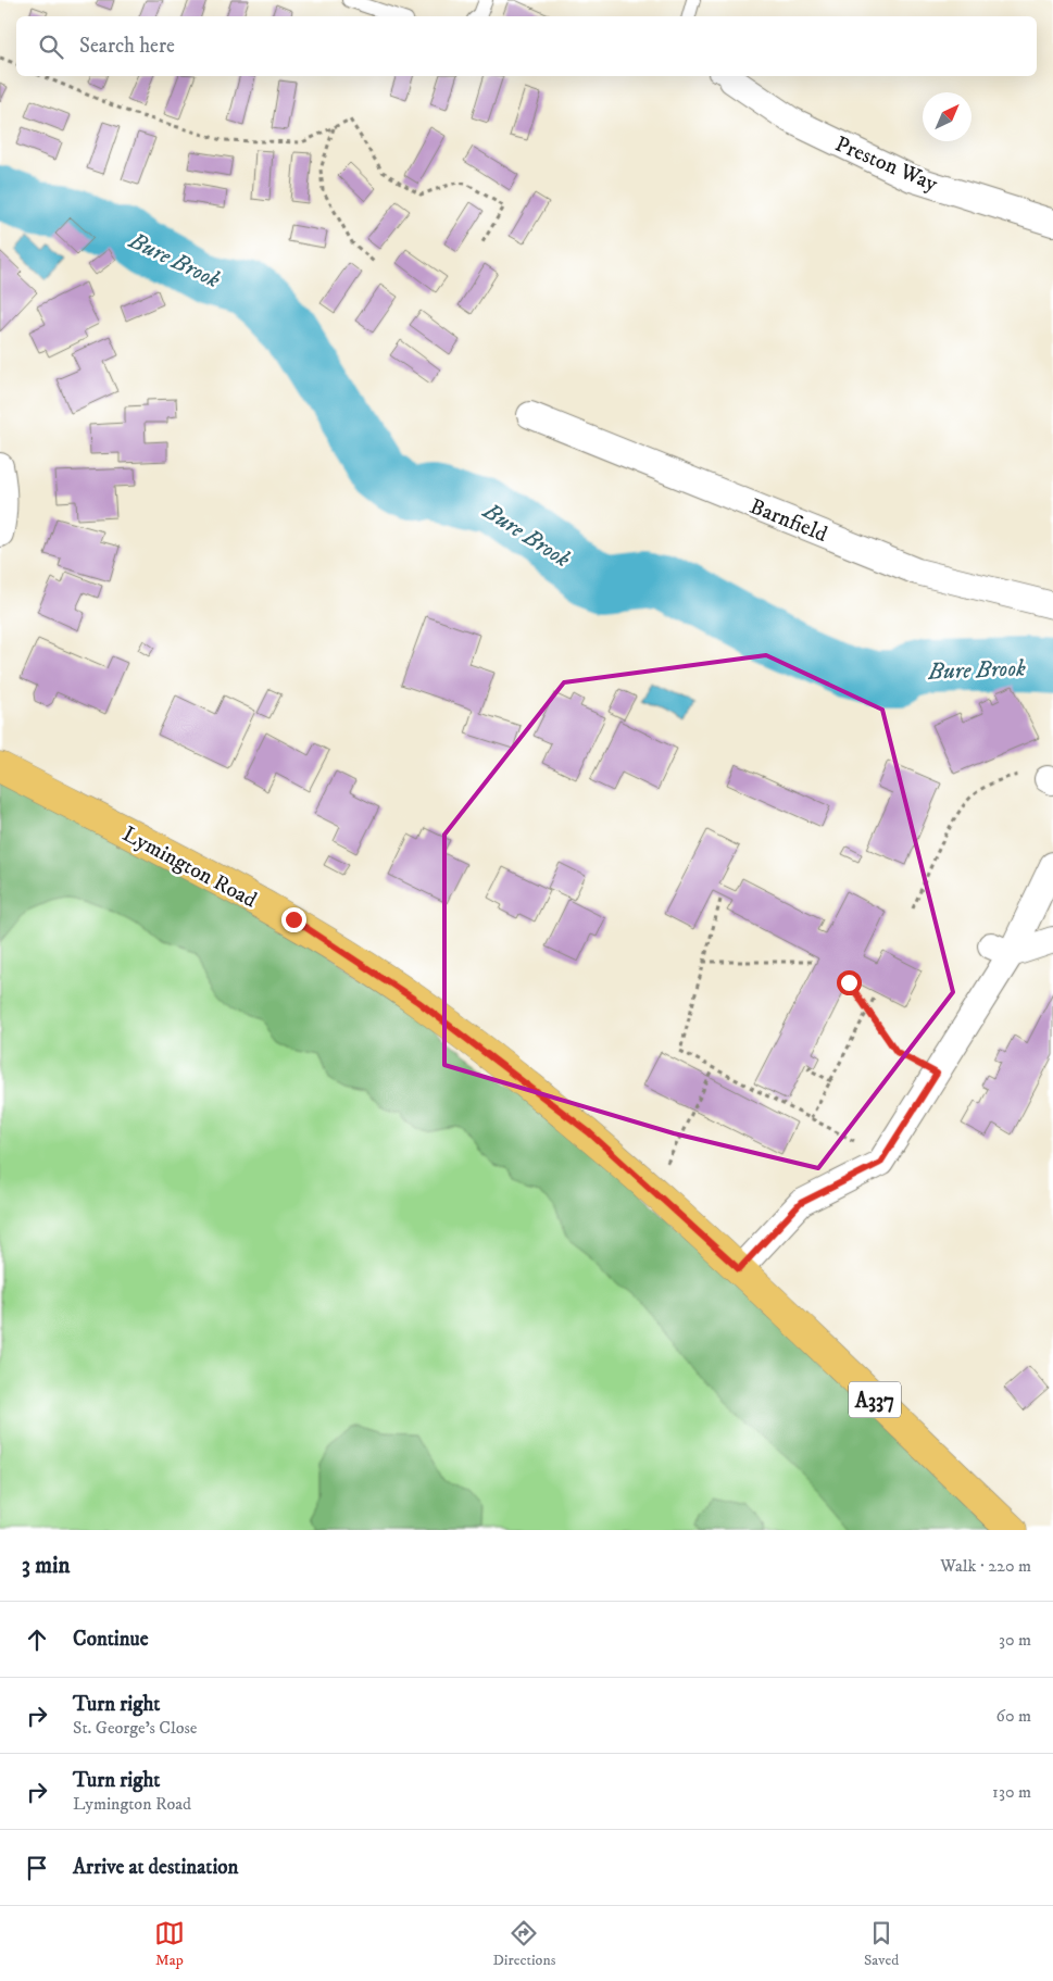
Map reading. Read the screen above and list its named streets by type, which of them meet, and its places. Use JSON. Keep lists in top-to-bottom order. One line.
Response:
{"streets":{"main road":["Lymington Road","A337"],"street":["Preston Way","Barnfield"]},"water":["Bure Brook"],"north":"top right","page":{"search":"Search here","heading":["3 min","Walk · 220 m"],"list":[["Continue","30 m"],["Turn right","St. George's Close","60 m"],["Turn right","Lymington Road","130 m"],"Arrive at destination"],"nav":["Map","Directions","Saved"]}}
